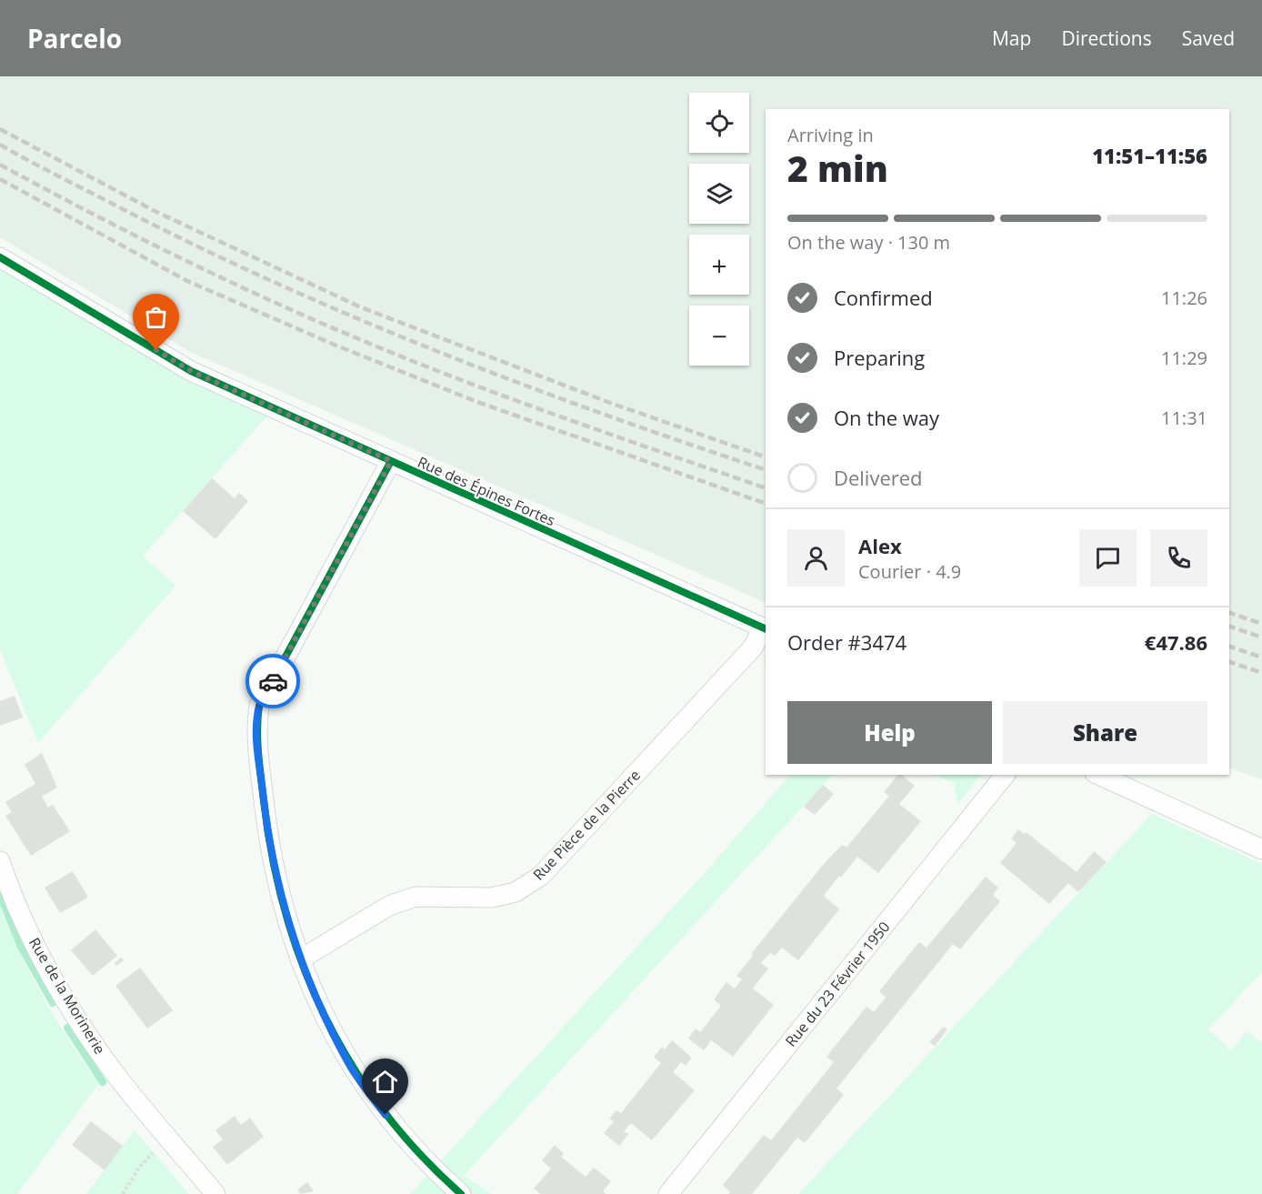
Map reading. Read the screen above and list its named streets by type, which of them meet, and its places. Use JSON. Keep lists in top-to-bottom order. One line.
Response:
{"streets":{"street":["Rue des Épines Fortes","Rue Pièce de la Pierre","Rue du 23 Février 1950","Rue de la Morinerie"]},"crossings":[["Rue des Épines Fortes","Rue Pièce de la Pierre"]],"page":{"header":"Parcelo","nav":["Map","Directions","Saved"],"map_buttons":["+","−"],"heading":["2 min","Arriving in","11:51–11:56"],"panel":["Alex","Courier · 4.9","Order #3474","€47.86"],"bar":"On the way · 130 m","list":[["Confirmed","11:26"],["Preparing","11:29"],["On the way","11:31"],"Delivered"],"buttons":["Help","Share"]}}
